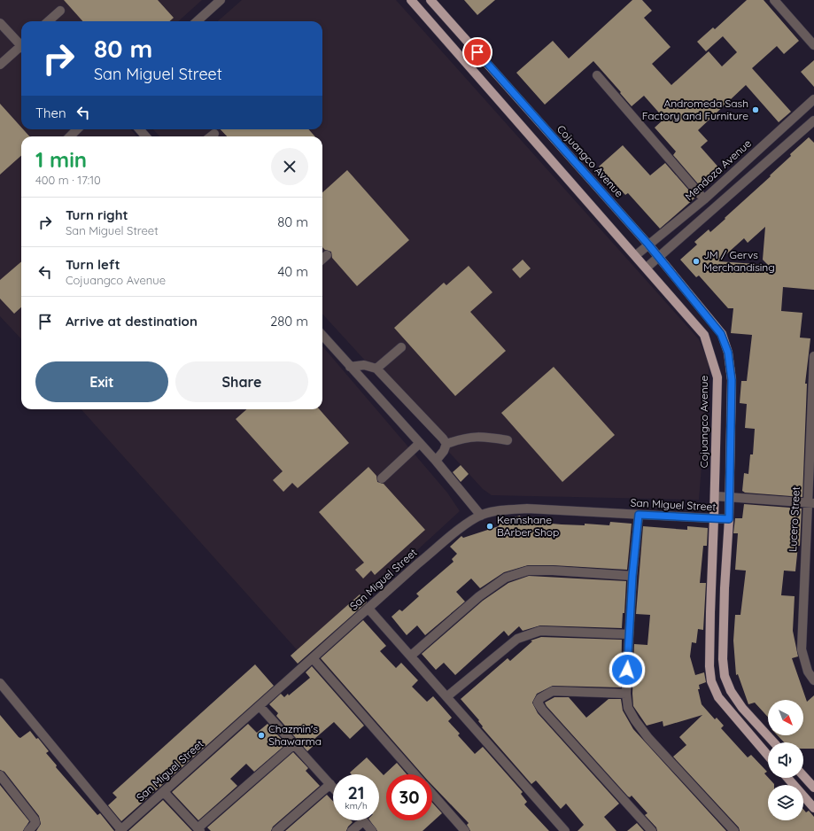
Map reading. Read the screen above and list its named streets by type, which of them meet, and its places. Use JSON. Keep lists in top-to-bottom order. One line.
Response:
{"streets":{"main road":["Cojuangco Avenue"],"street":["Mendoza Avenue","San Miguel Street","Lucero Street"]},"crossings":[["Cojuangco Avenue","Mendoza Avenue"],["Cojuangco Avenue","San Miguel Street"],["San Miguel Street","Lucero Street"]],"places":["Andromeda Sash Factory and Furniture","JM / Gervs Merchandising","Kennshane BArber Shop","Chazmin's Shawarma"],"north":"bottom right","page":{"turn":["80 m","San Miguel Street"],"then":"Then","heading":["1 min","400 m · 17:10"],"list":[{"name":"Turn right","note":"San Miguel Street","value":"80 m"},{"name":"Turn left","note":"Cojuangco Avenue","value":"40 m"},{"name":"Arrive at destination","value":"280 m"}],"buttons":["Exit","Share"],"speed":"21 km/h","limit":"30"}}
